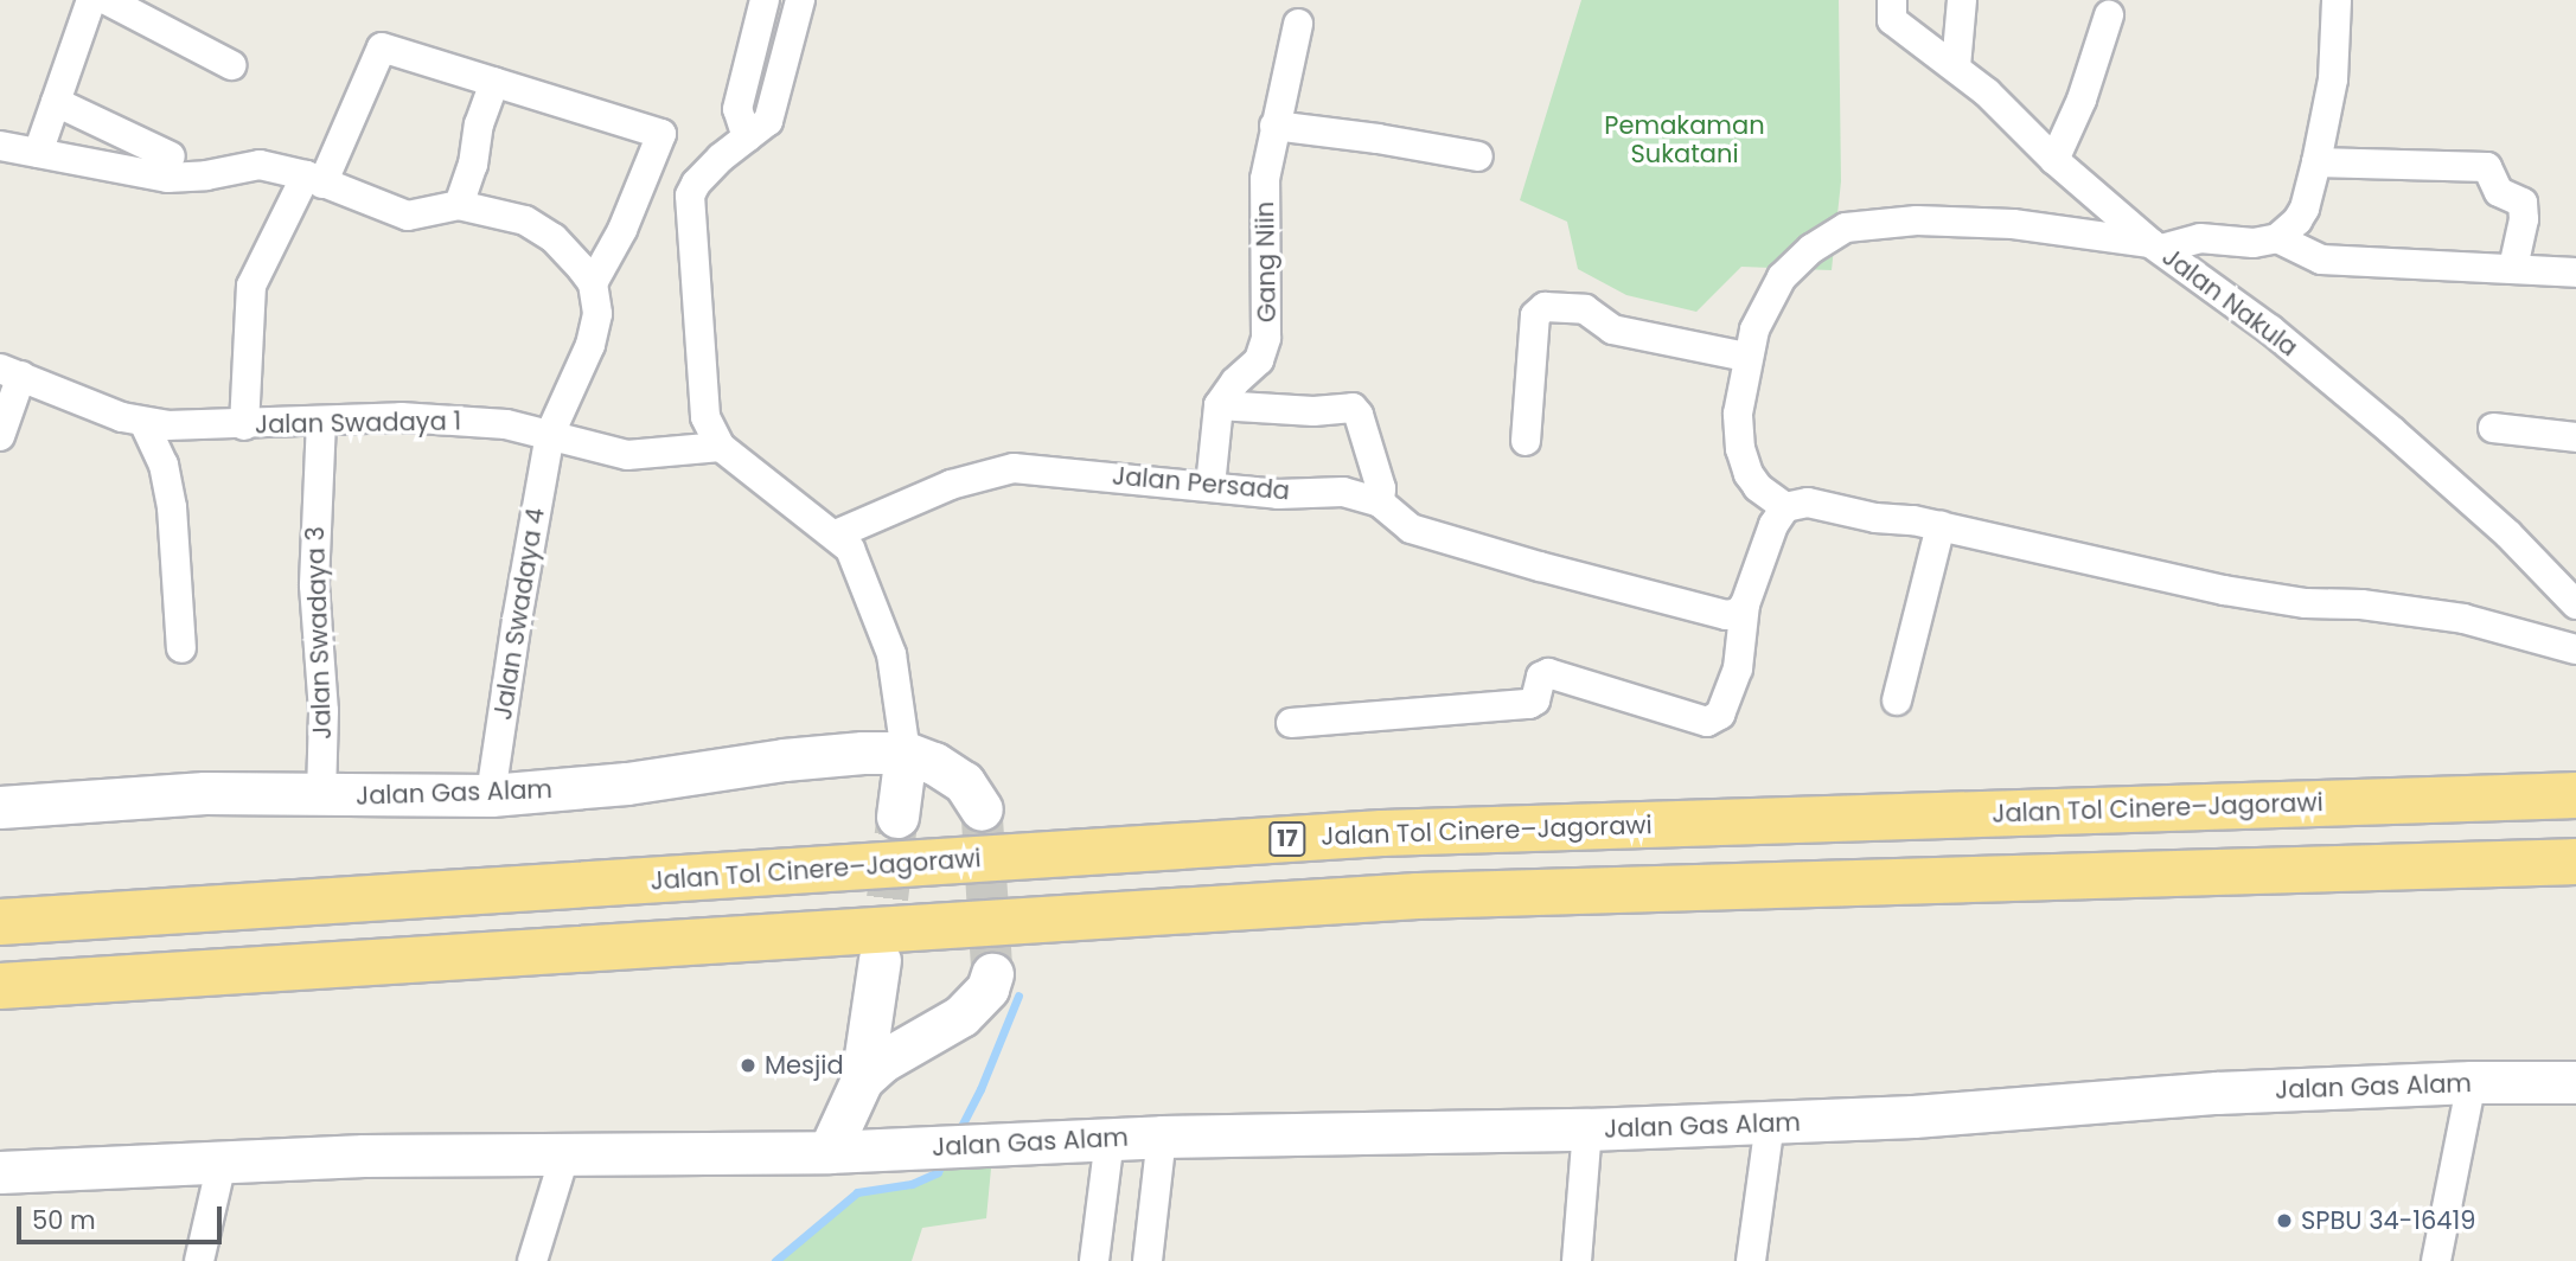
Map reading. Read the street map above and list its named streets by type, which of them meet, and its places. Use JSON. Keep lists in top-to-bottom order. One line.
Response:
{"streets":{"highway":["Jalan Tol Cinere–Jagorawi","17"],"main road":["Jalan Gas Alam"],"street":["Gang Niin","Jalan Nakula","Jalan Swadaya 1","Jalan Persada","Jalan Swadaya 4","Jalan Swadaya 3"]},"crossings":[["Jalan Swadaya 1","Jalan Swadaya 4"],["Jalan Swadaya 1","Jalan Swadaya 3"],["Jalan Swadaya 4","Jalan Gas Alam"],["Jalan Swadaya 3","Jalan Gas Alam"]],"parks":["Pemakaman Sukatani"],"places":["Mesjid","SPBU 34-16419"],"scale_bar":"50 m"}
